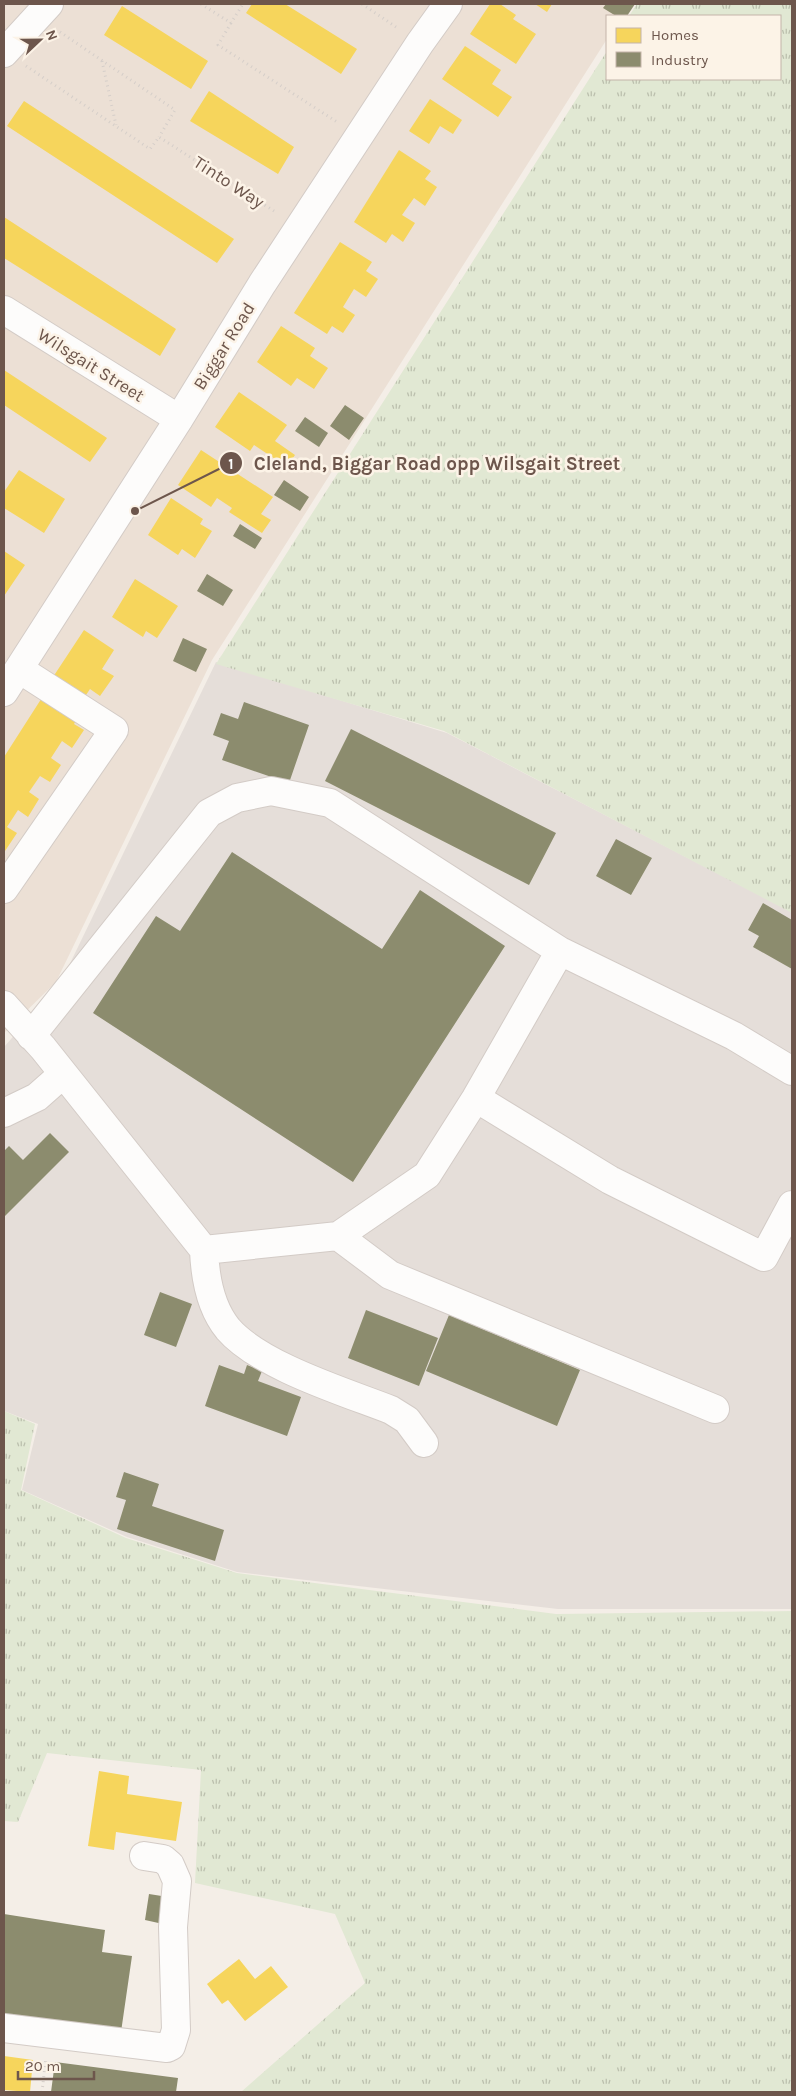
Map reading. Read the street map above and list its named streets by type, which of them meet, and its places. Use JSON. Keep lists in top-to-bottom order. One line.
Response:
{"streets":{"street":["Biggar Road","Wilsgait Street"],"path":["Tinto Way"]},"crossings":[["Tinto Way","Biggar Road"],["Biggar Road","Wilsgait Street"]],"places":["Cleland, Biggar Road opp Wilsgait Street"],"legend":["Homes","Industry"],"scale_bar":"20 m","north":"right"}
